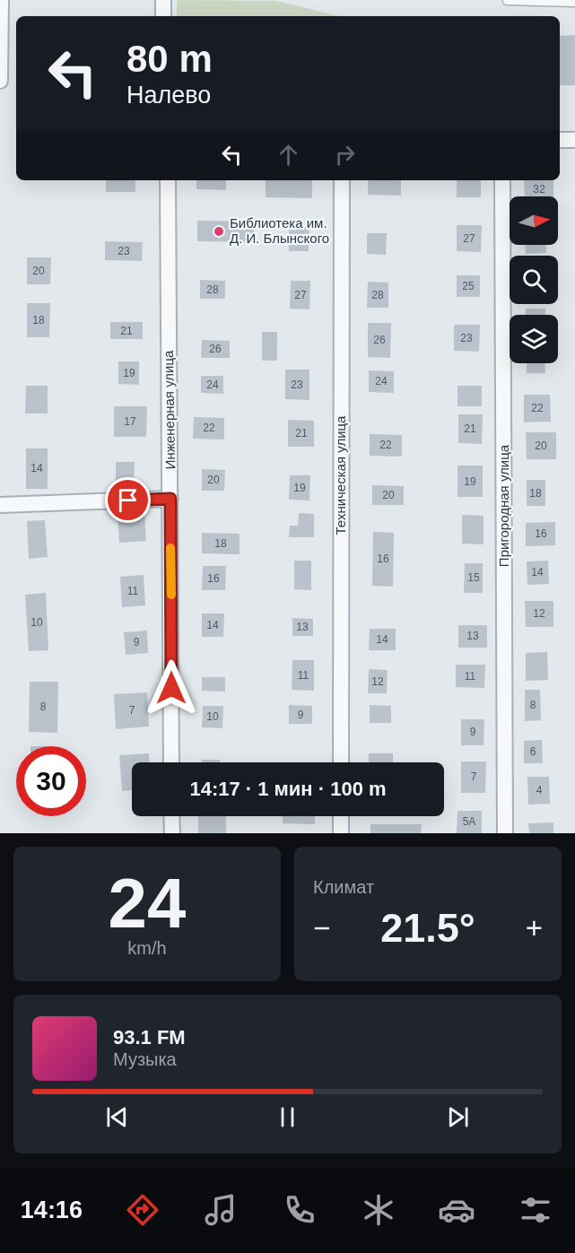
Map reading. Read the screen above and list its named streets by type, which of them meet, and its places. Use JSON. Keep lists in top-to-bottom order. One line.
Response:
{"streets":{"street":["Инженерная улица","Техническая улица","Пригородная улица"]},"places":["Библиотека им. Д. И. Блынского"],"house_numbers":["32","27","23","20","25","28","27","28","18","21","23","26","26","19","24","24","23","22","17","22","21","21","22","20","14","20","19","19","18","20","16","18","16","14","15","16","11","12","10","14","13","13","14","9","11","11","12","8","8","7","9","10","9","6","7","4","5А"],"north":"right","page":{"turn":["80 m","Налево"],"limit":"30","trip":"14:17 · 1 мин · 100 m","tile":[["24","km/h"],"Климат"],"heat":["−","21.5°","+"],"song":["93.1 FM","Музыка"],"tabs":"14:16"}}
